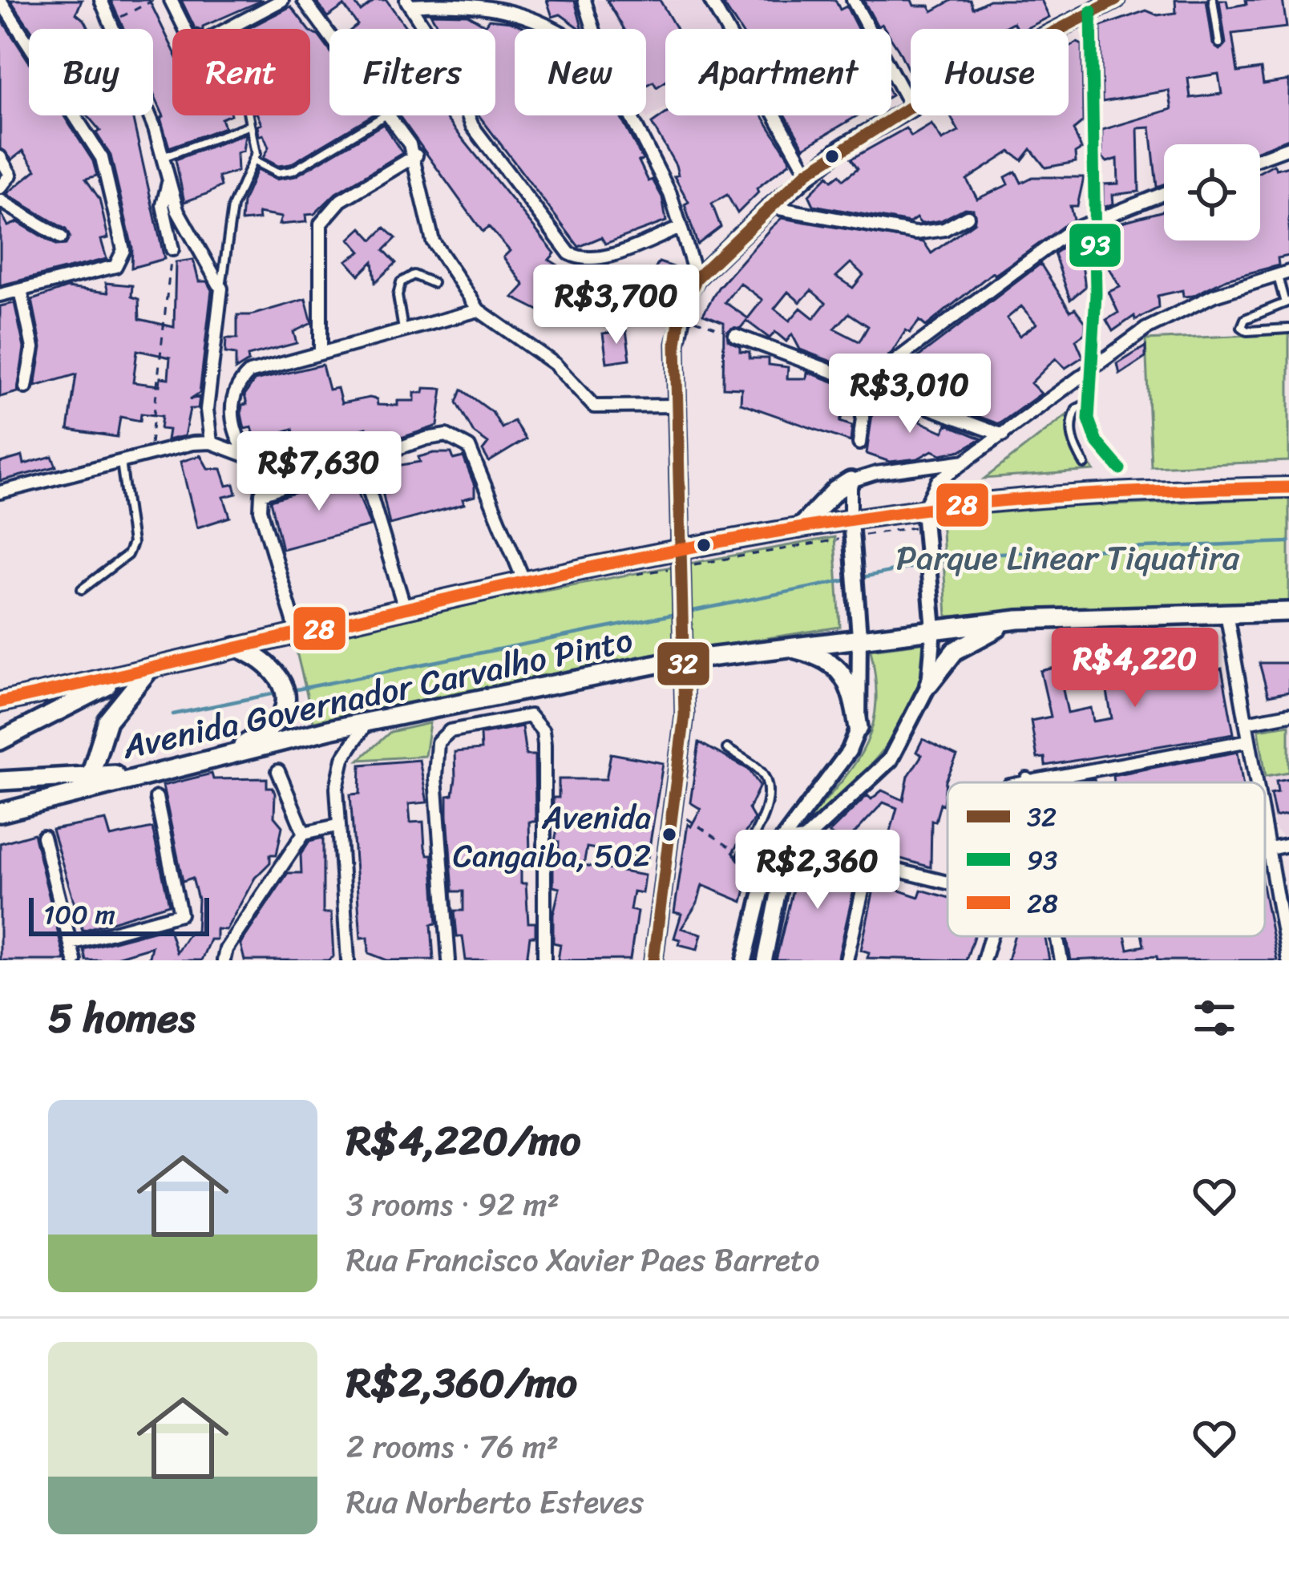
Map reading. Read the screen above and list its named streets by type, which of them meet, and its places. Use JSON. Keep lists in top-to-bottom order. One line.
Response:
{"streets":{"main road":["Avenida Governador Carvalho Pinto"]},"parks":["Parque Linear Tiquatira"],"places":["Avenida Cangaiba, 502"],"lines":["transit line 32","transit line 93","transit line 28"],"legend":["32","93","28"],"scale_bar":"100 m","page":{"chip":["Buy","Rent","Filters","New","Apartment","House"],"price":["R$3,700","R$3,010","R$7,630","R$4,220","R$2,360"],"scale":"100 m","heading":"5 homes","list":[{"name":"R$4,220/mo","note":"3 rooms · 92 m² · Rua Francisco Xavier Paes Barreto"},{"name":"R$2,360/mo","note":"2 rooms · 76 m² · Rua Norberto Esteves"}]}}
